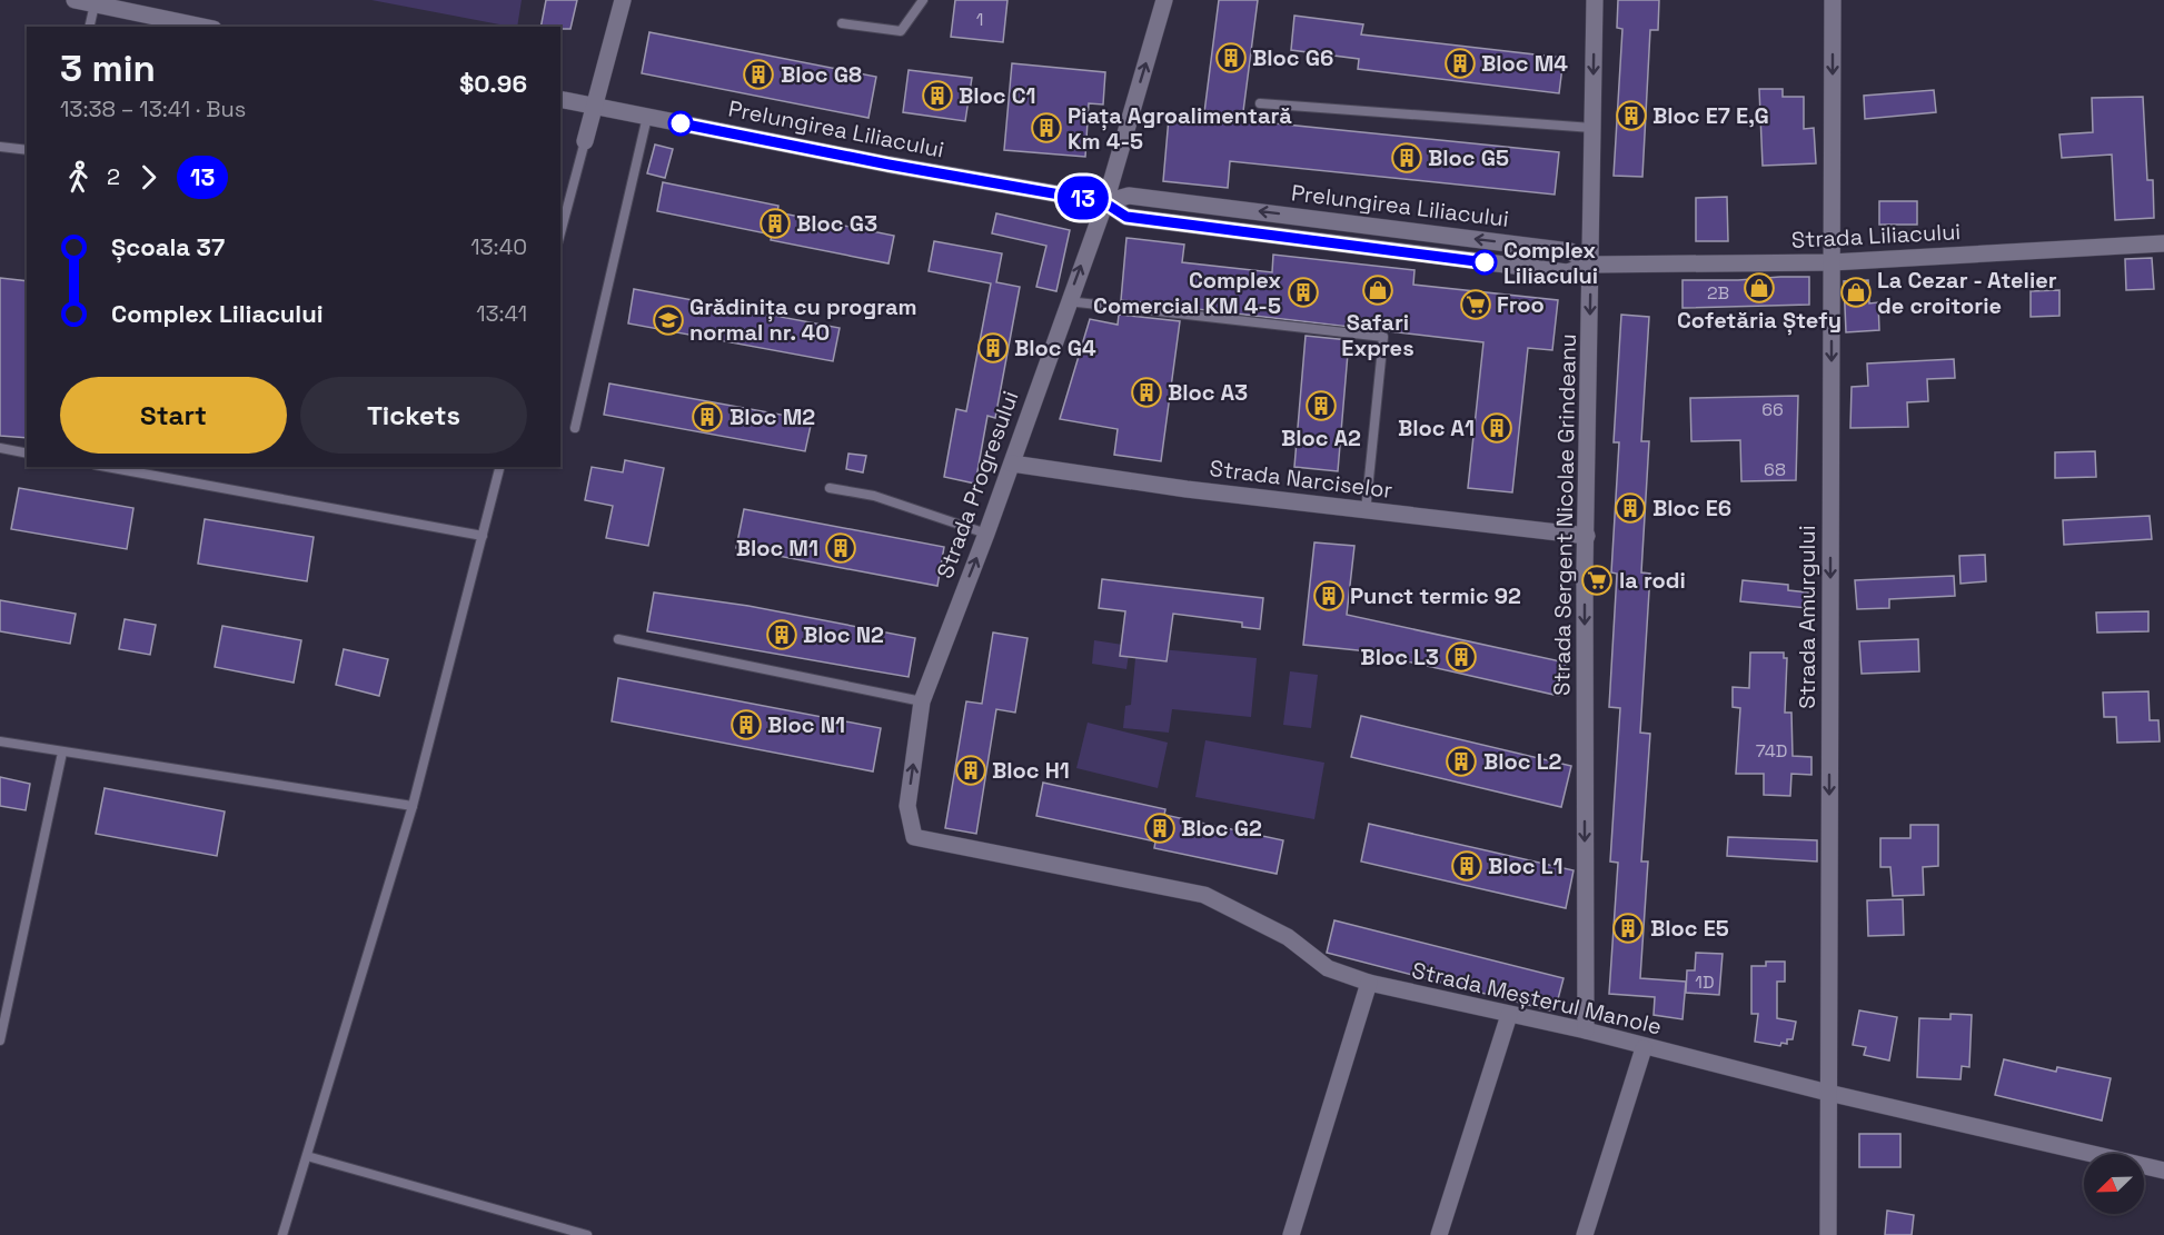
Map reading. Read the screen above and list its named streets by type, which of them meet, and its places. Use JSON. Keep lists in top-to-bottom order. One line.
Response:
{"streets":{"street":["Prelungirea Liliacului","Strada Liliacului","Strada Narciselor","Strada Progresului","Strada Sergent Nicolae Grindeanu","Strada Amurgului","Strada Meșterul Manole"]},"crossings":[["Prelungirea Liliacului","Strada Liliacului"],["Prelungirea Liliacului","Strada Progresului"],["Prelungirea Liliacului","Strada Sergent Nicolae Grindeanu"],["Strada Liliacului","Strada Sergent Nicolae Grindeanu"],["Strada Liliacului","Strada Amurgului"],["Strada Narciselor","Strada Progresului"],["Strada Narciselor","Strada Sergent Nicolae Grindeanu"],["Strada Progresului","Strada Meșterul Manole"],["Strada Sergent Nicolae Grindeanu","Strada Meșterul Manole"],["Strada Amurgului","Strada Meșterul Manole"]],"one_way":["Strada Progresului","Strada Sergent Nicolae Grindeanu","Strada Amurgului"],"places":{"building":["Bloc G6","Bloc M4","Bloc G8","Bloc C1","Bloc E7 E,G","Piața Agroalimentară Km 4-5","Bloc G5","Bloc G3","Complex Comercial KM 4-5","Bloc G4","Bloc A3","Bloc A2","Bloc M2","Bloc A1","Bloc E6","Bloc M1","Punct termic 92","Bloc N2","Bloc L3","Bloc N1","Bloc L2","Bloc H1","Bloc G2","Bloc L1","Bloc E5"],"other":["Complex Liliacului"],"shop":["Cofetăria Ștefy","Safari Expres","La Cezar - Atelier de croitorie"],"supermarket":["Froo","la rodi"],"school or university":["Grădinița cu program normal nr. 40"]},"lines":["bus line 13"],"house_numbers":["1","2B","66","68","74D","1D"],"north":"bottom left","page":{"on_map":"13","heading":["3 min","13:38 – 13:41 · Bus","$0.96"],"legs":["2","13"],"list":[{"name":"Școala 37","value":"13:40"},{"name":"Complex Liliacului","value":"13:41"}],"buttons":["Start","Tickets"]}}
